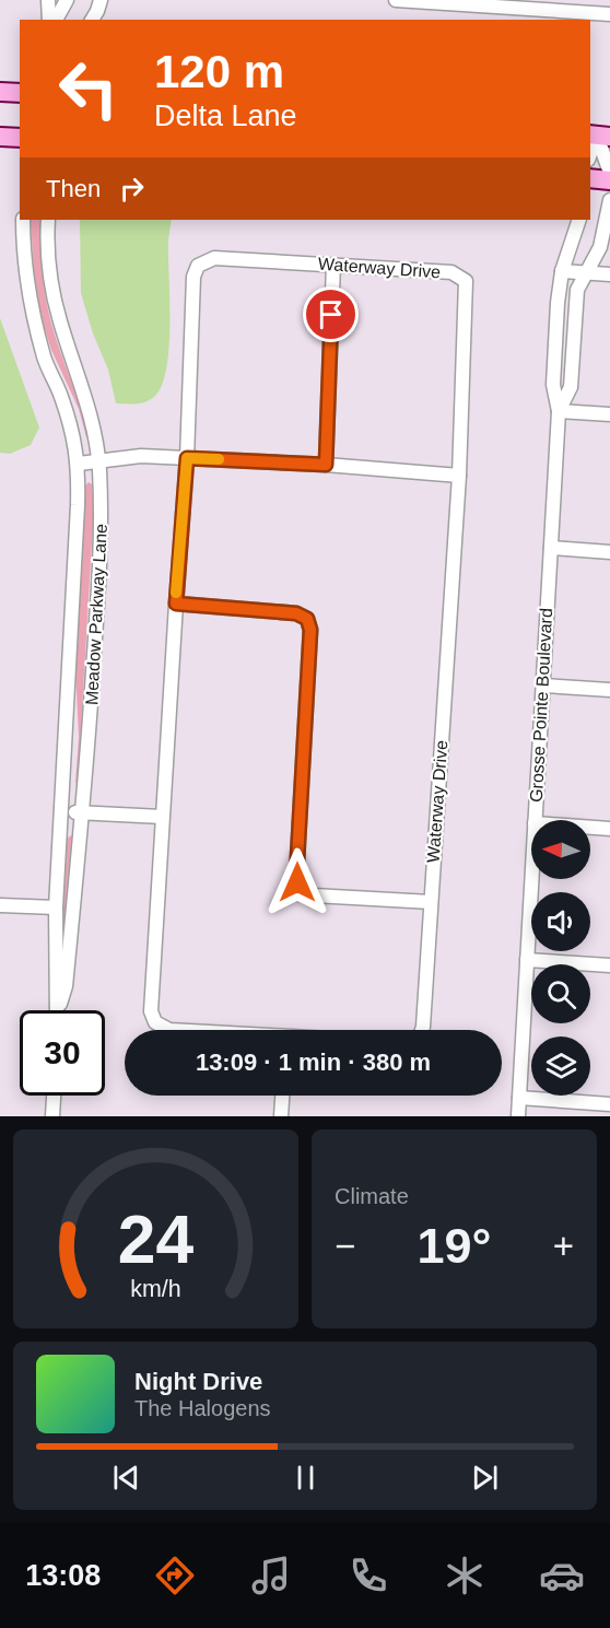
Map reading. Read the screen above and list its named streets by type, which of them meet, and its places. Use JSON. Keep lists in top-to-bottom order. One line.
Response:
{"streets":{"street":["Waterway Drive","Meadow Parkway Lane","Grosse Pointe Boulevard"]},"north":"left","page":{"turn":["120 m","Delta Lane"],"then":"Then","limit":"30","trip":"13:09 · 1 min · 380 m","tile":"Climate","heat":["−","19°","+"],"song":["Night Drive","The Halogens"],"tabs":"13:08","gauge":["24","km/h"]}}
